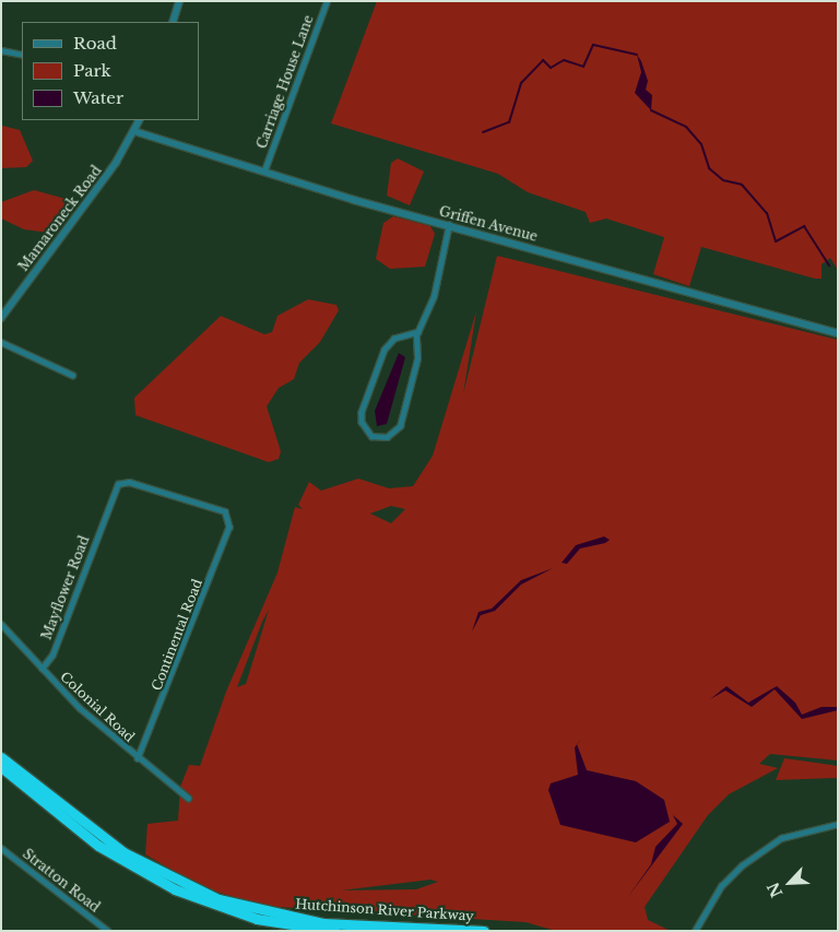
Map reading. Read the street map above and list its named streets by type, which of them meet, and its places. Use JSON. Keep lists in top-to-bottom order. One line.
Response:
{"streets":{"highway":["Hutchinson River Parkway"],"street":["Carriage House Lane","Mamaroneck Road","Griffen Avenue","Mayflower Road","Continental Road","Colonial Road","Stratton Road"]},"crossings":[["Carriage House Lane","Griffen Avenue"],["Mamaroneck Road","Griffen Avenue"],["Mayflower Road","Continental Road"],["Mayflower Road","Colonial Road"],["Continental Road","Colonial Road"]],"legend":["Road","Park","Water"],"north":"bottom left"}
